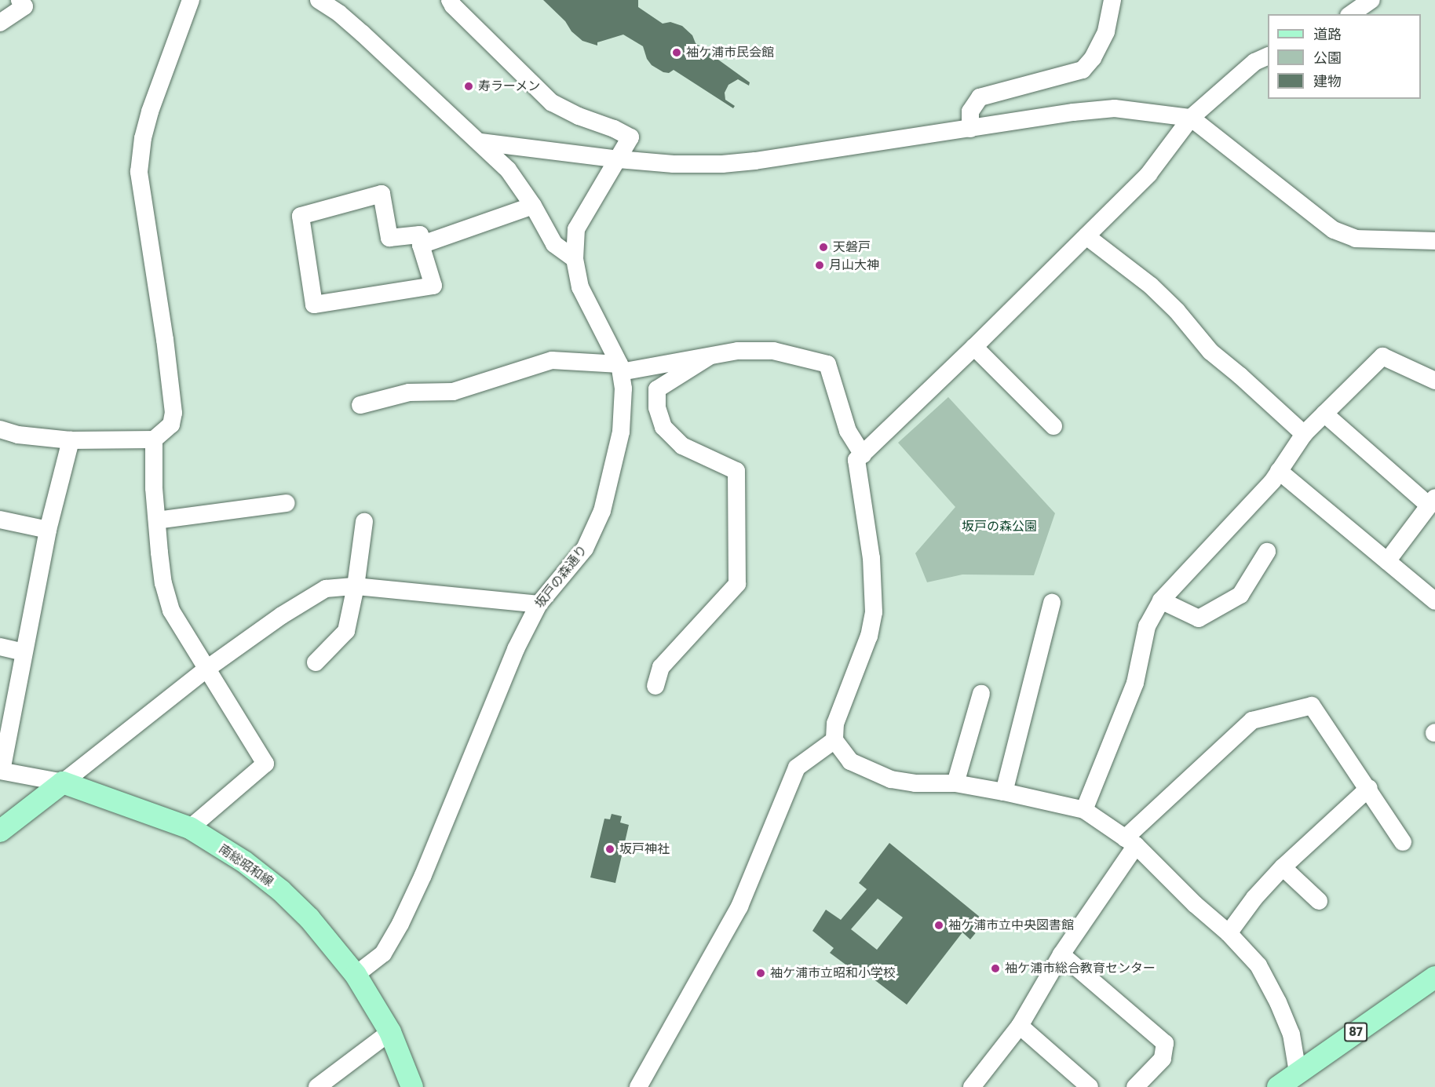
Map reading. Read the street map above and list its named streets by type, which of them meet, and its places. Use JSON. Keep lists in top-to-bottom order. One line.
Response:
{"streets":{"main road":["南総昭和線","87"],"street":["坂戸の森通り"]},"crossings":[["坂戸の森通り","南総昭和線"]],"parks":["坂戸の森公園"],"places":["袖ケ浦市民会館","寿ラーメン","天磐戸","月山大神","坂戸神社","袖ケ浦市立中央図書館","袖ケ浦市総合教育センター","袖ケ浦市立昭和小学校"],"legend":["道路","公園","建物"]}
